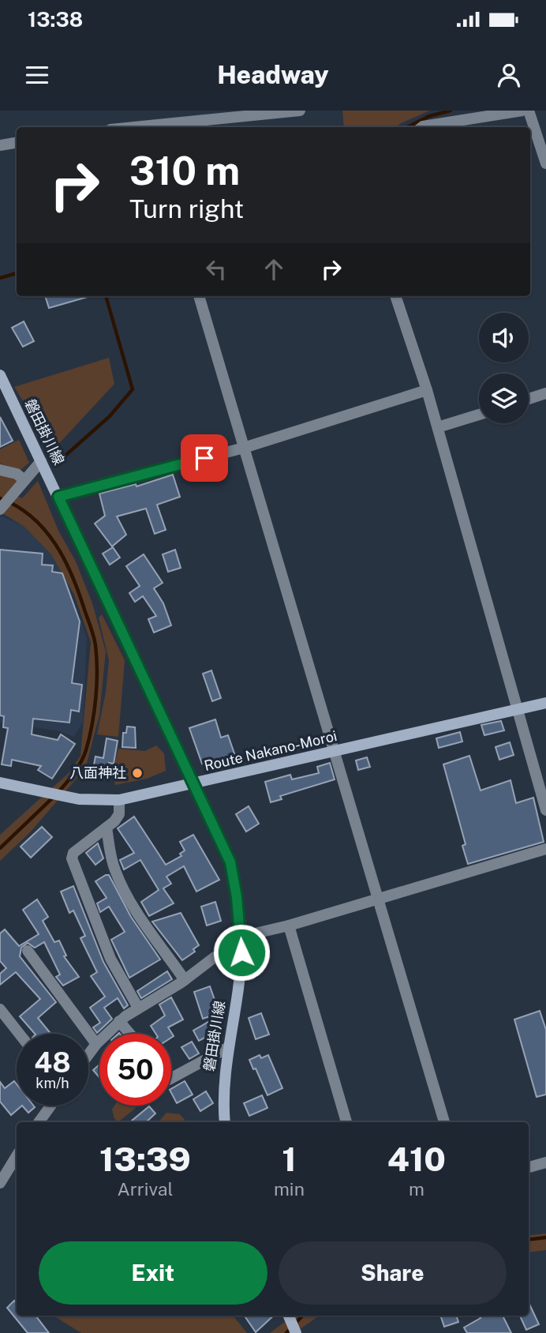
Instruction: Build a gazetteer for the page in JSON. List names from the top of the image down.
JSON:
{
  "streets": {
    "main road": ["磐田掛川線", "Route Nakano-Moroi"]
  },
  "crossings": [
    ["磐田掛川線", "Route Nakano-Moroi"]
  ],
  "places": ["八面神社"],
  "page": {
    "status": "13:38",
    "header": "Headway",
    "turn": ["310 m", "Turn right"],
    "speed": "48 km/h",
    "limit": "50",
    "eta": [
      "13:39",
      "Arrival",
      "1",
      "min",
      "410",
      "m"
    ],
    "buttons": ["Exit", "Share"]
  }
}
